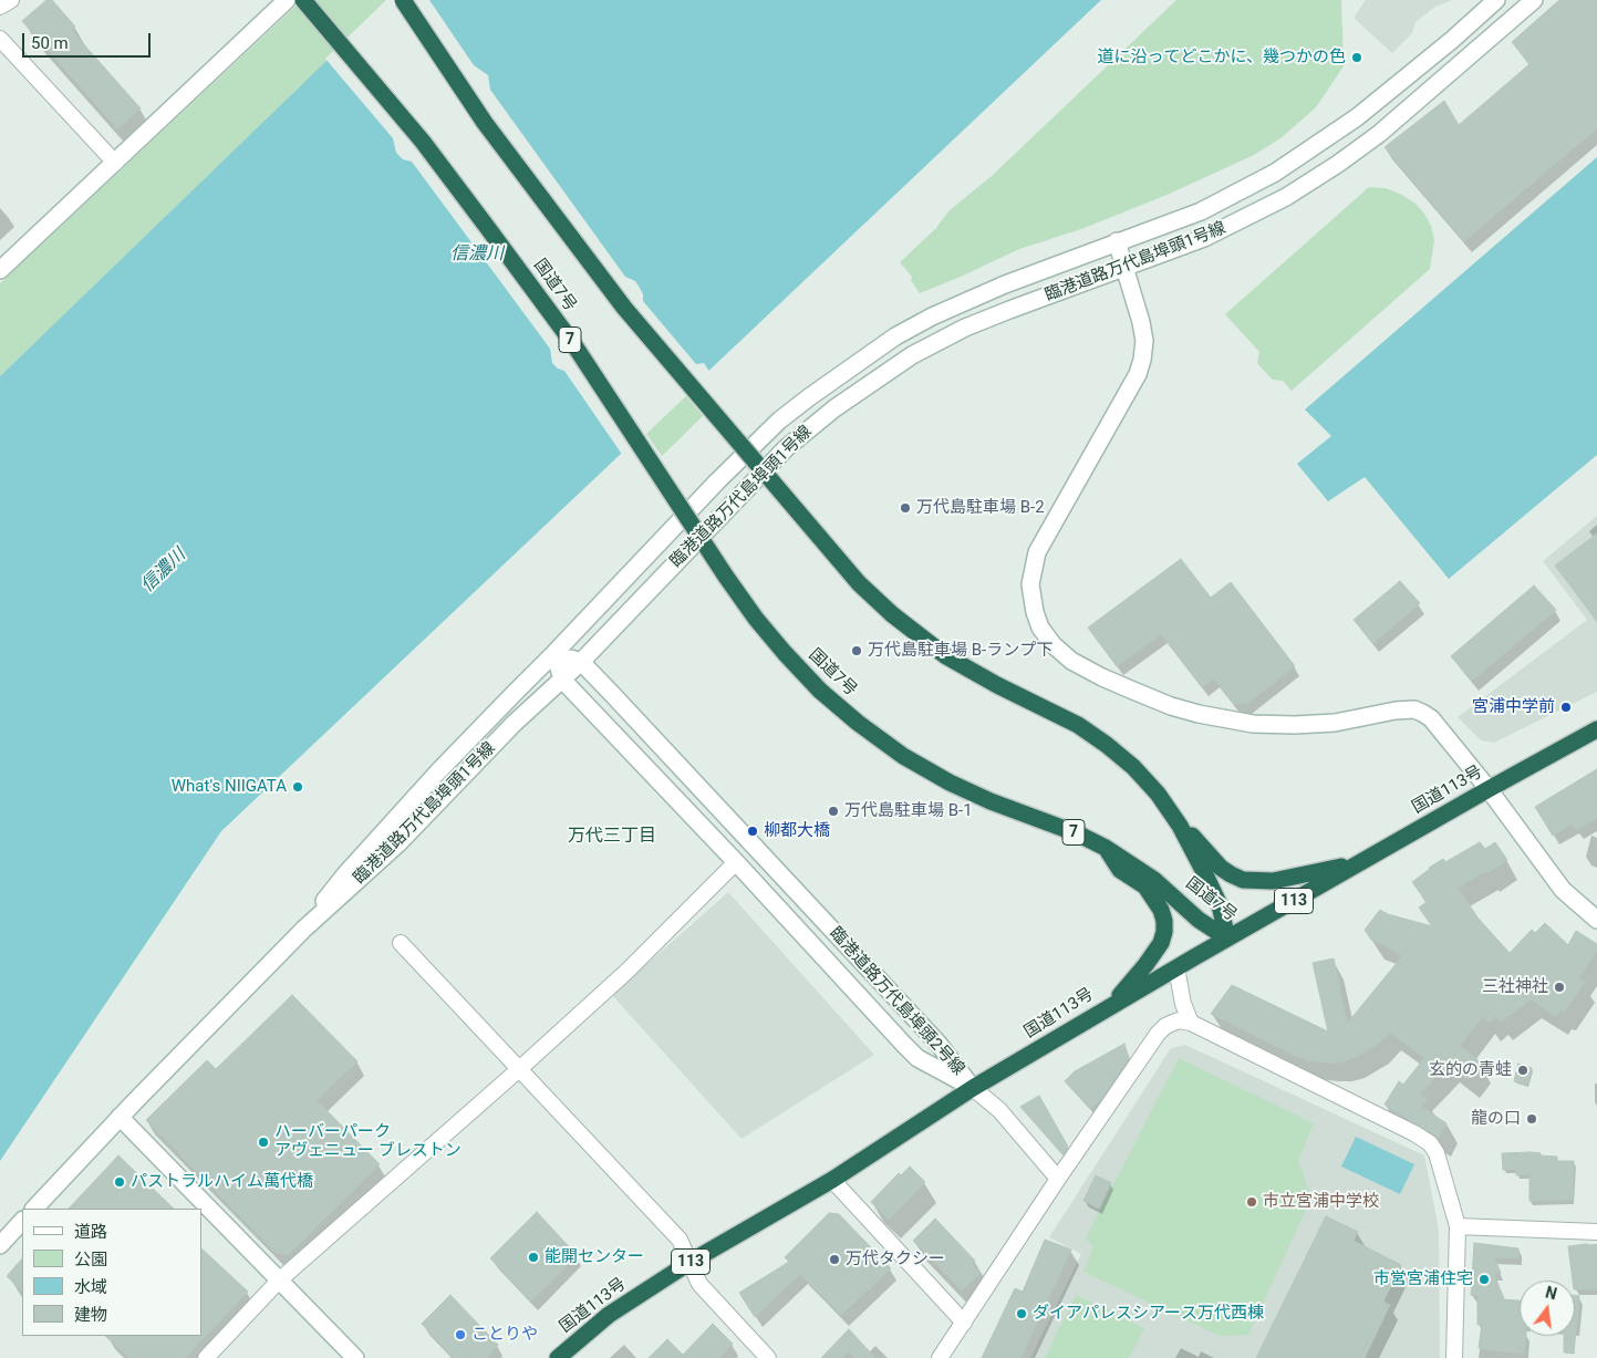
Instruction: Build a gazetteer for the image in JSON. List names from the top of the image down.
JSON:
{
  "streets": {
    "highway": [
      "国道7号",
      "7",
      "国道113号",
      "113"
    ],
    "street": ["臨港道路万代島埠頭1号線", "臨港道路万代島埠頭2号線"]
  },
  "crossings": [
    ["臨港道路万代島埠頭1号線", "臨港道路万代島埠頭2号線"],
    ["国道7号", "国道113号"],
    ["国道113号", "臨港道路万代島埠頭2号線"]
  ],
  "districts": ["万代三丁目"],
  "water": ["信濃川"],
  "places": [
    "道に沿ってどこかに、幾つかの色",
    "万代島駐車場 B-2",
    "万代島駐車場 B-ランプ下",
    "宮浦中学前",
    "What's NIIGATA",
    "万代島駐車場 B-1",
    "柳都大橋",
    "三社神社",
    "玄的の青蛙",
    "龍の口",
    "ハーバーパーク アヴェニュー ブレストン",
    "パストラルハイム萬代橋",
    "市立宮浦中学校",
    "能開センター",
    "万代タクシー",
    "市営宮浦住宅",
    "ダイアパレスシアース万代西棟",
    "ことりや"
  ],
  "legend": [
    "道路",
    "公園",
    "水域",
    "建物"
  ],
  "scale_bar": "50 m",
  "north": "top"
}
